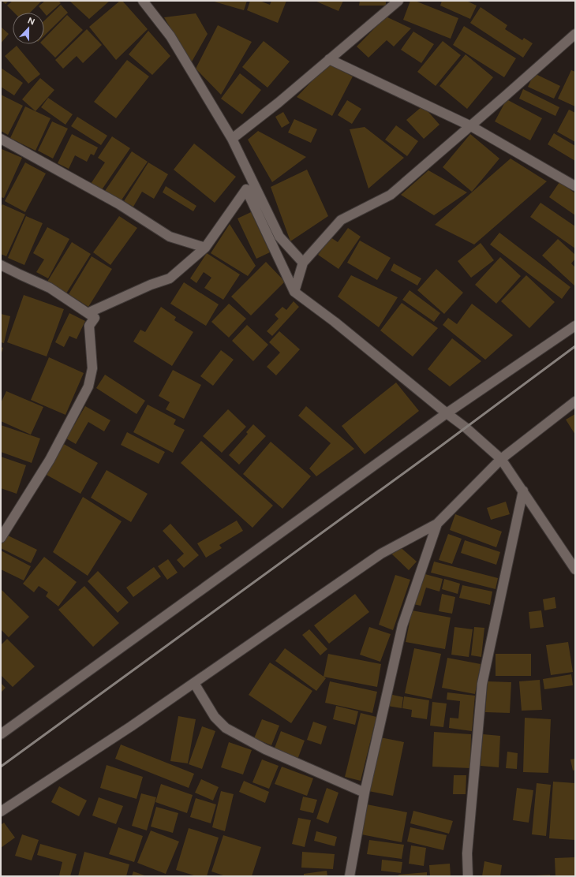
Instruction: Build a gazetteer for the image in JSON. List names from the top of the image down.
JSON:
{
  "north": "top"
}
